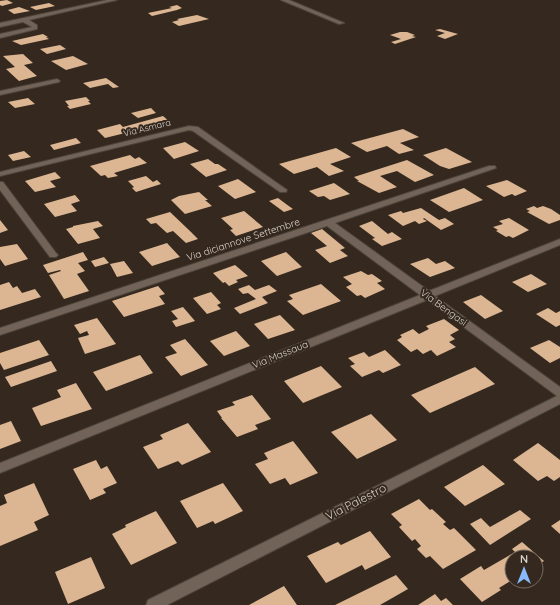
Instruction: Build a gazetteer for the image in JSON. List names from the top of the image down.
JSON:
{
  "streets": {
    "street": [
      "Via Asmara",
      "Via diciannove Settembre",
      "Via Bengasi",
      "Via Massaua",
      "Via Palestro"
    ]
  },
  "crossings": [
    ["Via diciannove Settembre", "Via Bengasi"],
    ["Via Bengasi", "Via Massaua"]
  ],
  "north": "top"
}
